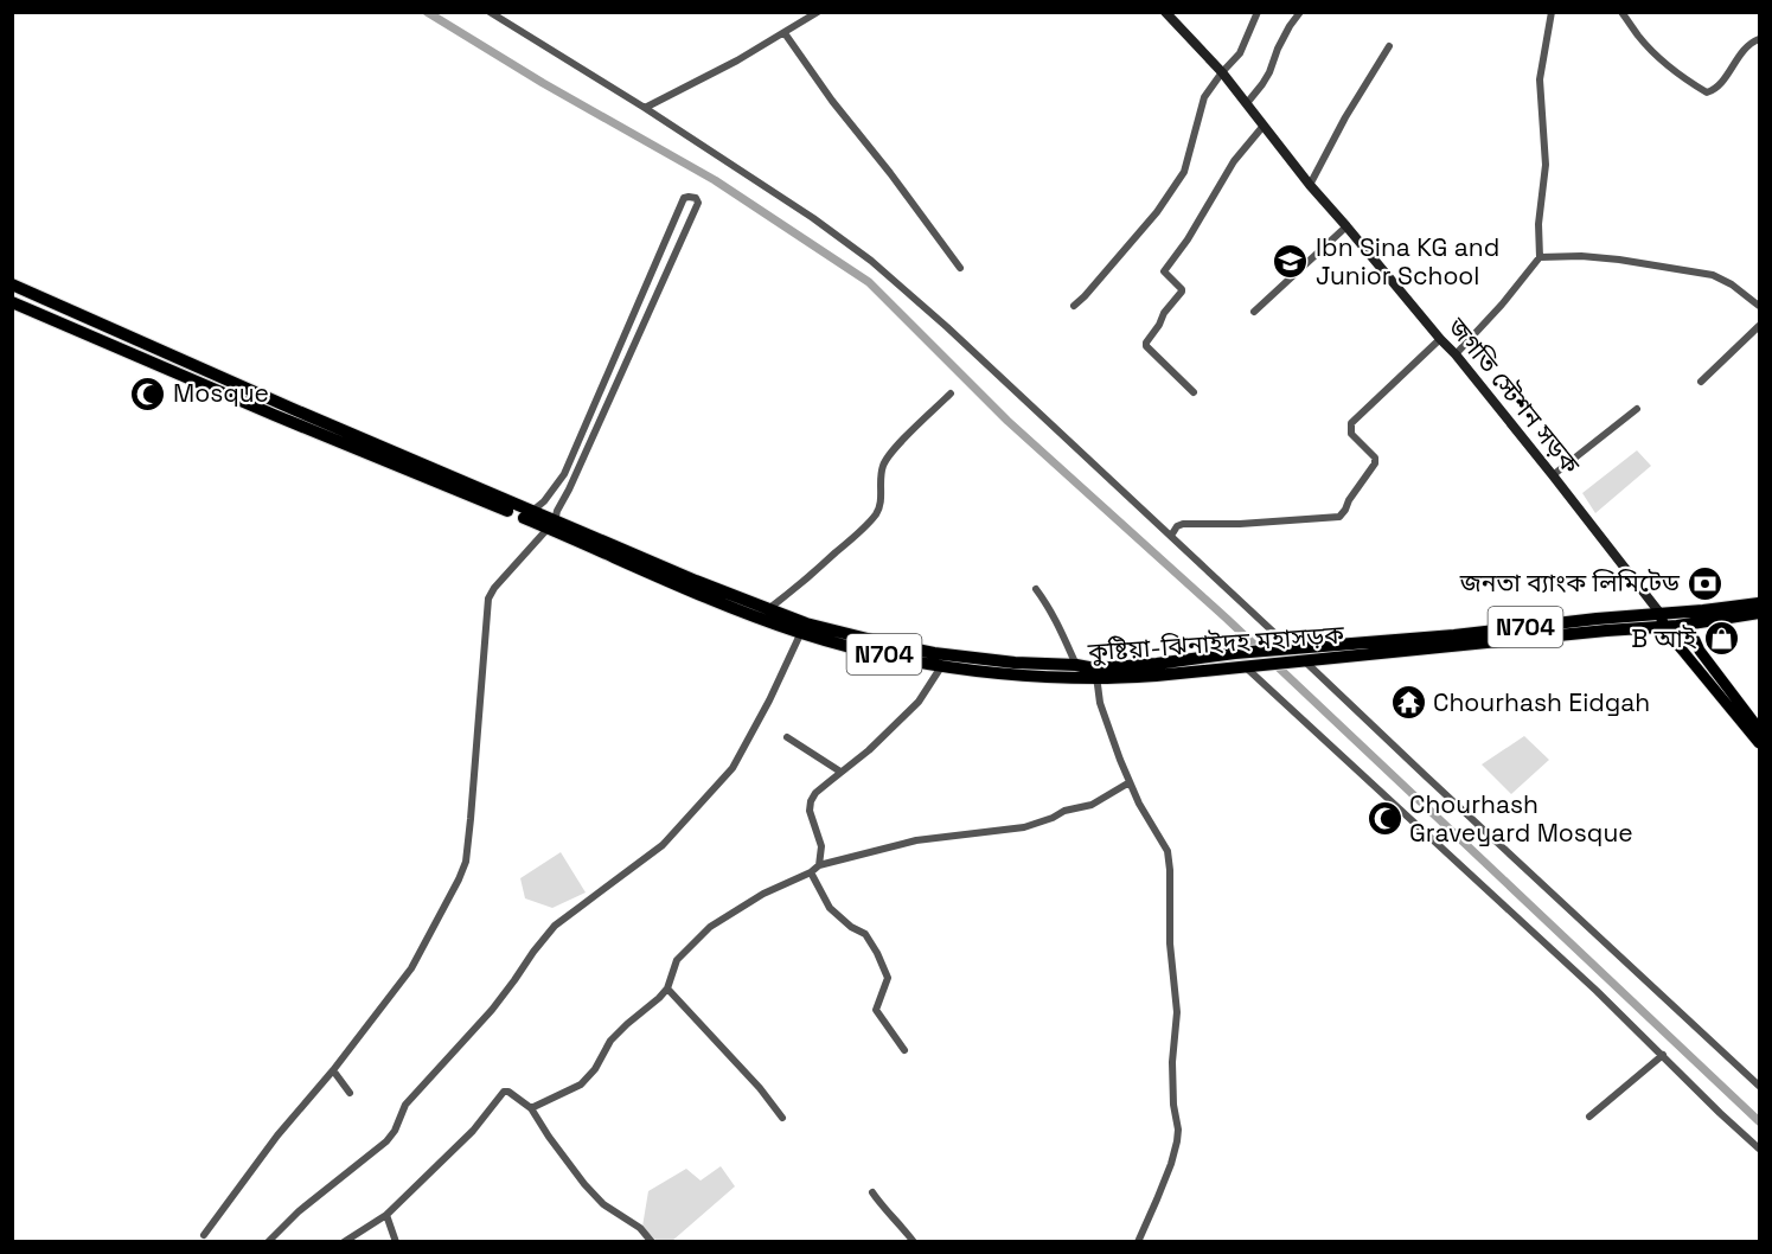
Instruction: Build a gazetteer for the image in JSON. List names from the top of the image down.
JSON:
{
  "streets": {
    "highway": ["N704", "কুষ্টিয়া-ঝিনাইদহ মহাসড়ক"],
    "street": ["জগতি স্টেশন সড়ক"]
  },
  "crossings": [
    ["জগতি স্টেশন সড়ক", "কুষ্টিয়া-ঝিনাইদহ মহাসড়ক"],
    ["N704", "কুষ্টিয়া-ঝিনাইদহ মহাসড়ক"]
  ],
  "places": {
    "school or university": ["Ibn Sina KG and Junior School"],
    "mosque": ["Mosque", "Chourhash Graveyard Mosque"],
    "bank": ["জনতা ব্যাংক লিমিটেড"],
    "shop": ["B আই"],
    "temple": ["Chourhash Eidgah"]
  }
}
